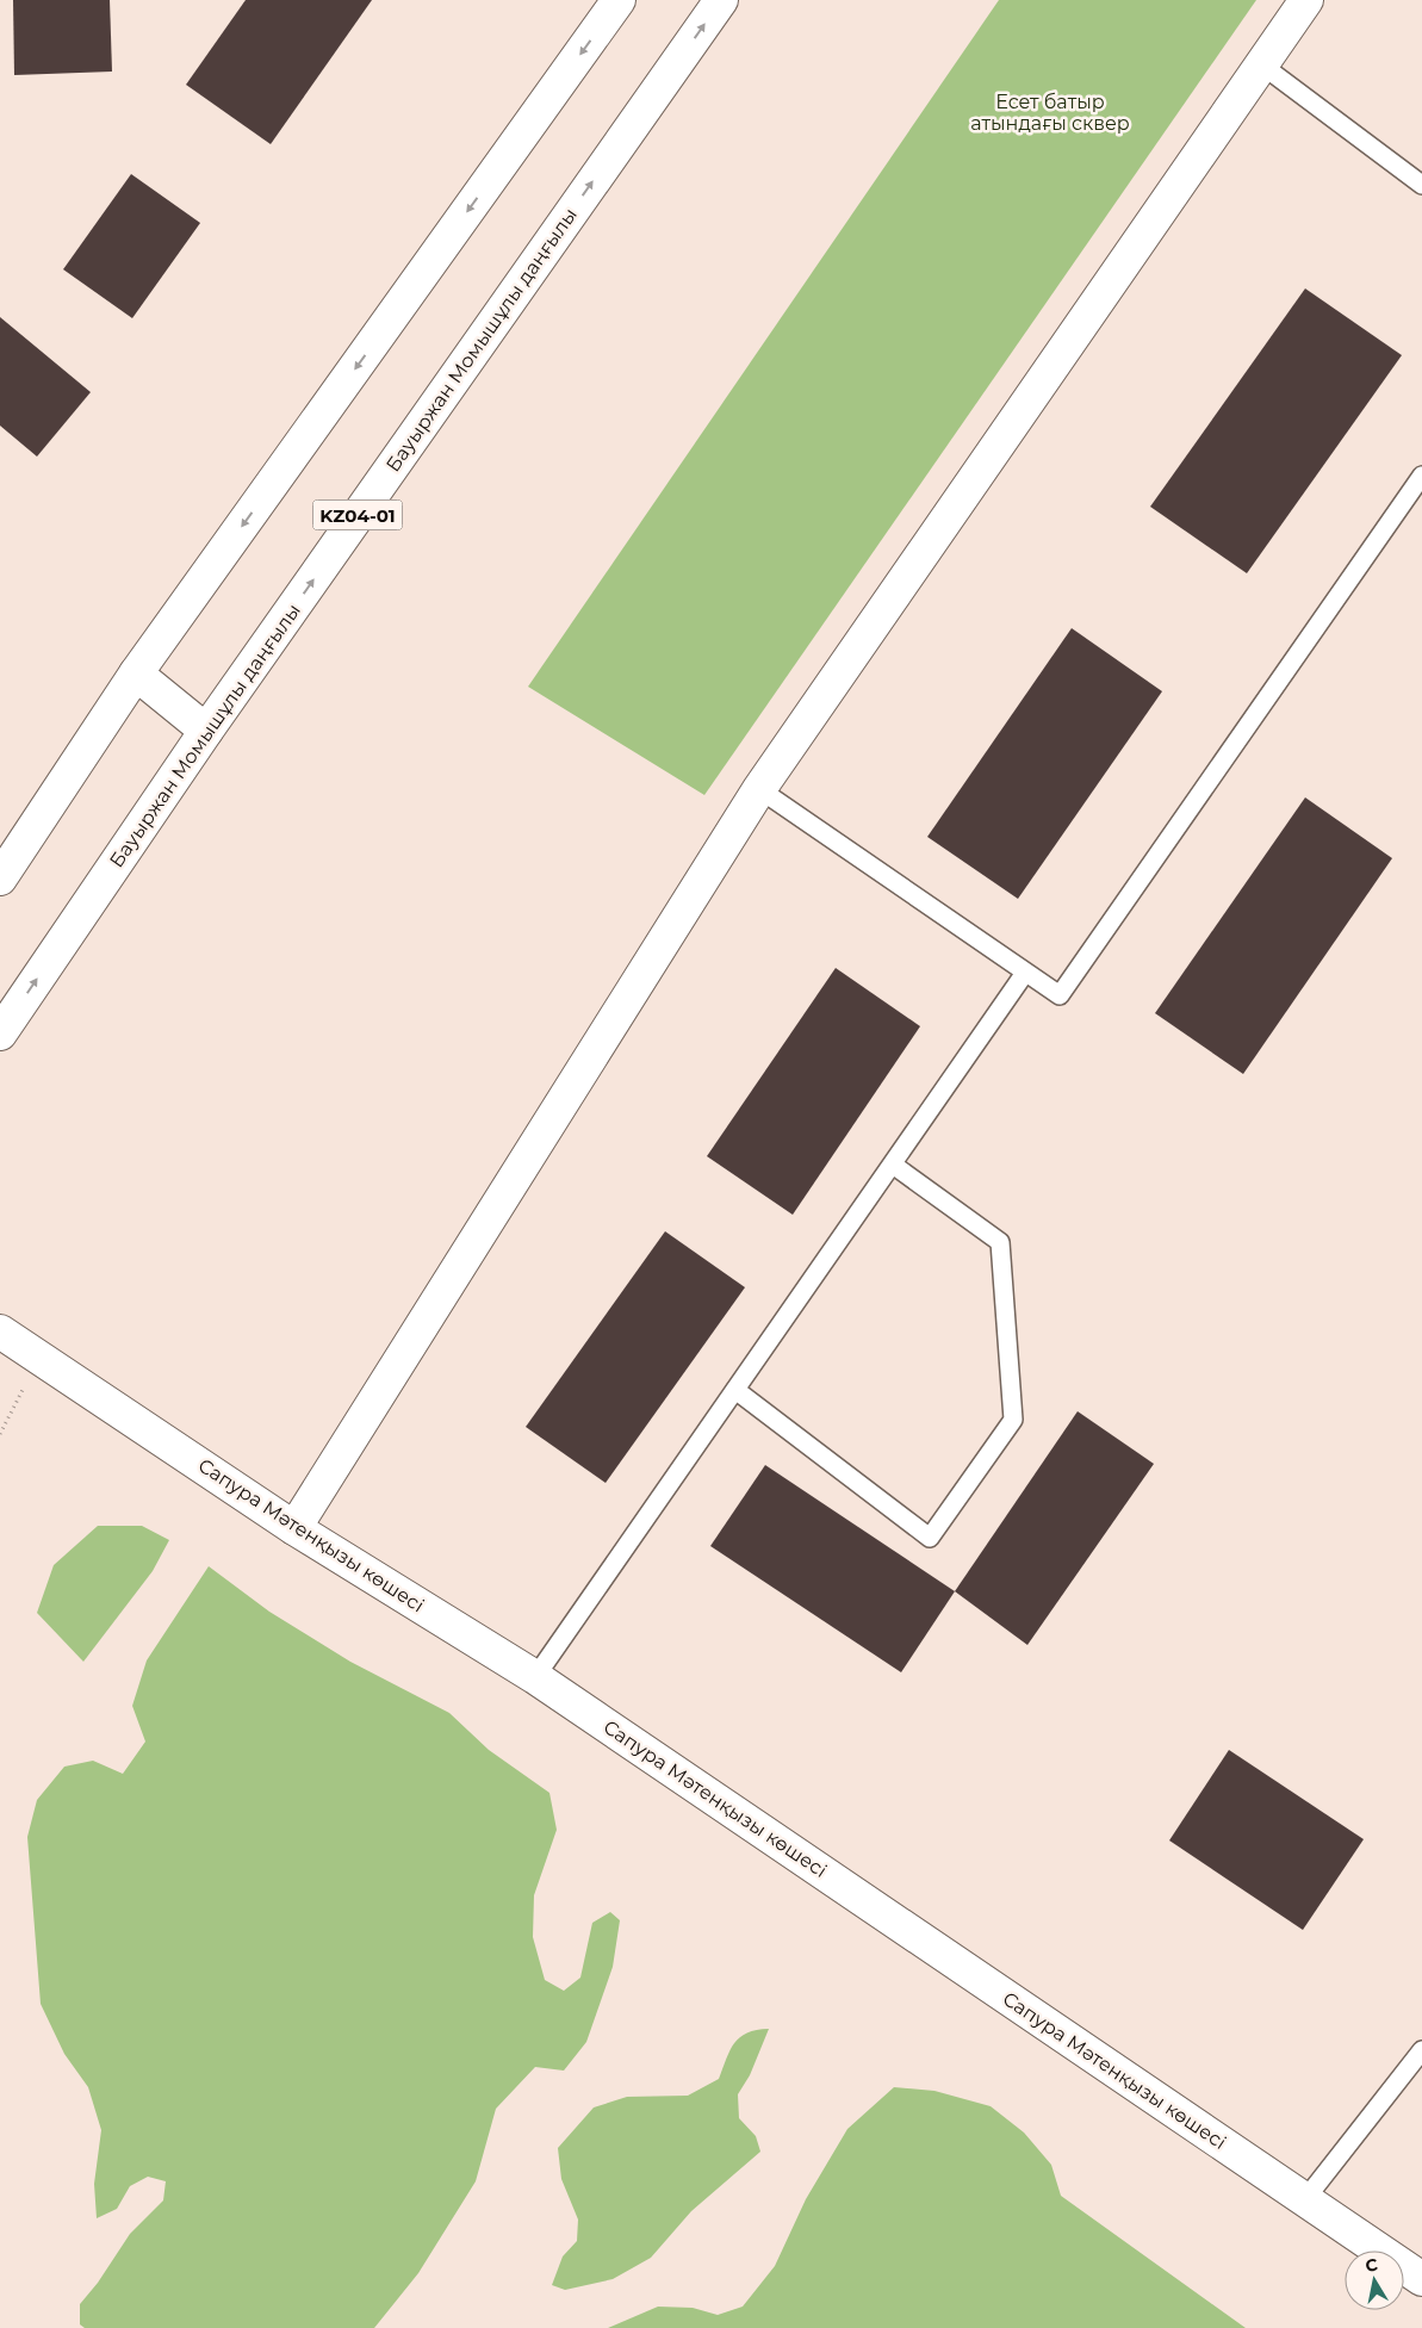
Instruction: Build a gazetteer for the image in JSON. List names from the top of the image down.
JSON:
{
  "streets": {
    "street": ["Бауыржан Момышұлы даңғылы", "KZ04-01", "Сапура Мәтенқызы көшесі"]
  },
  "parks": ["Есет батыр атындағы сквер"],
  "north": "top"
}
